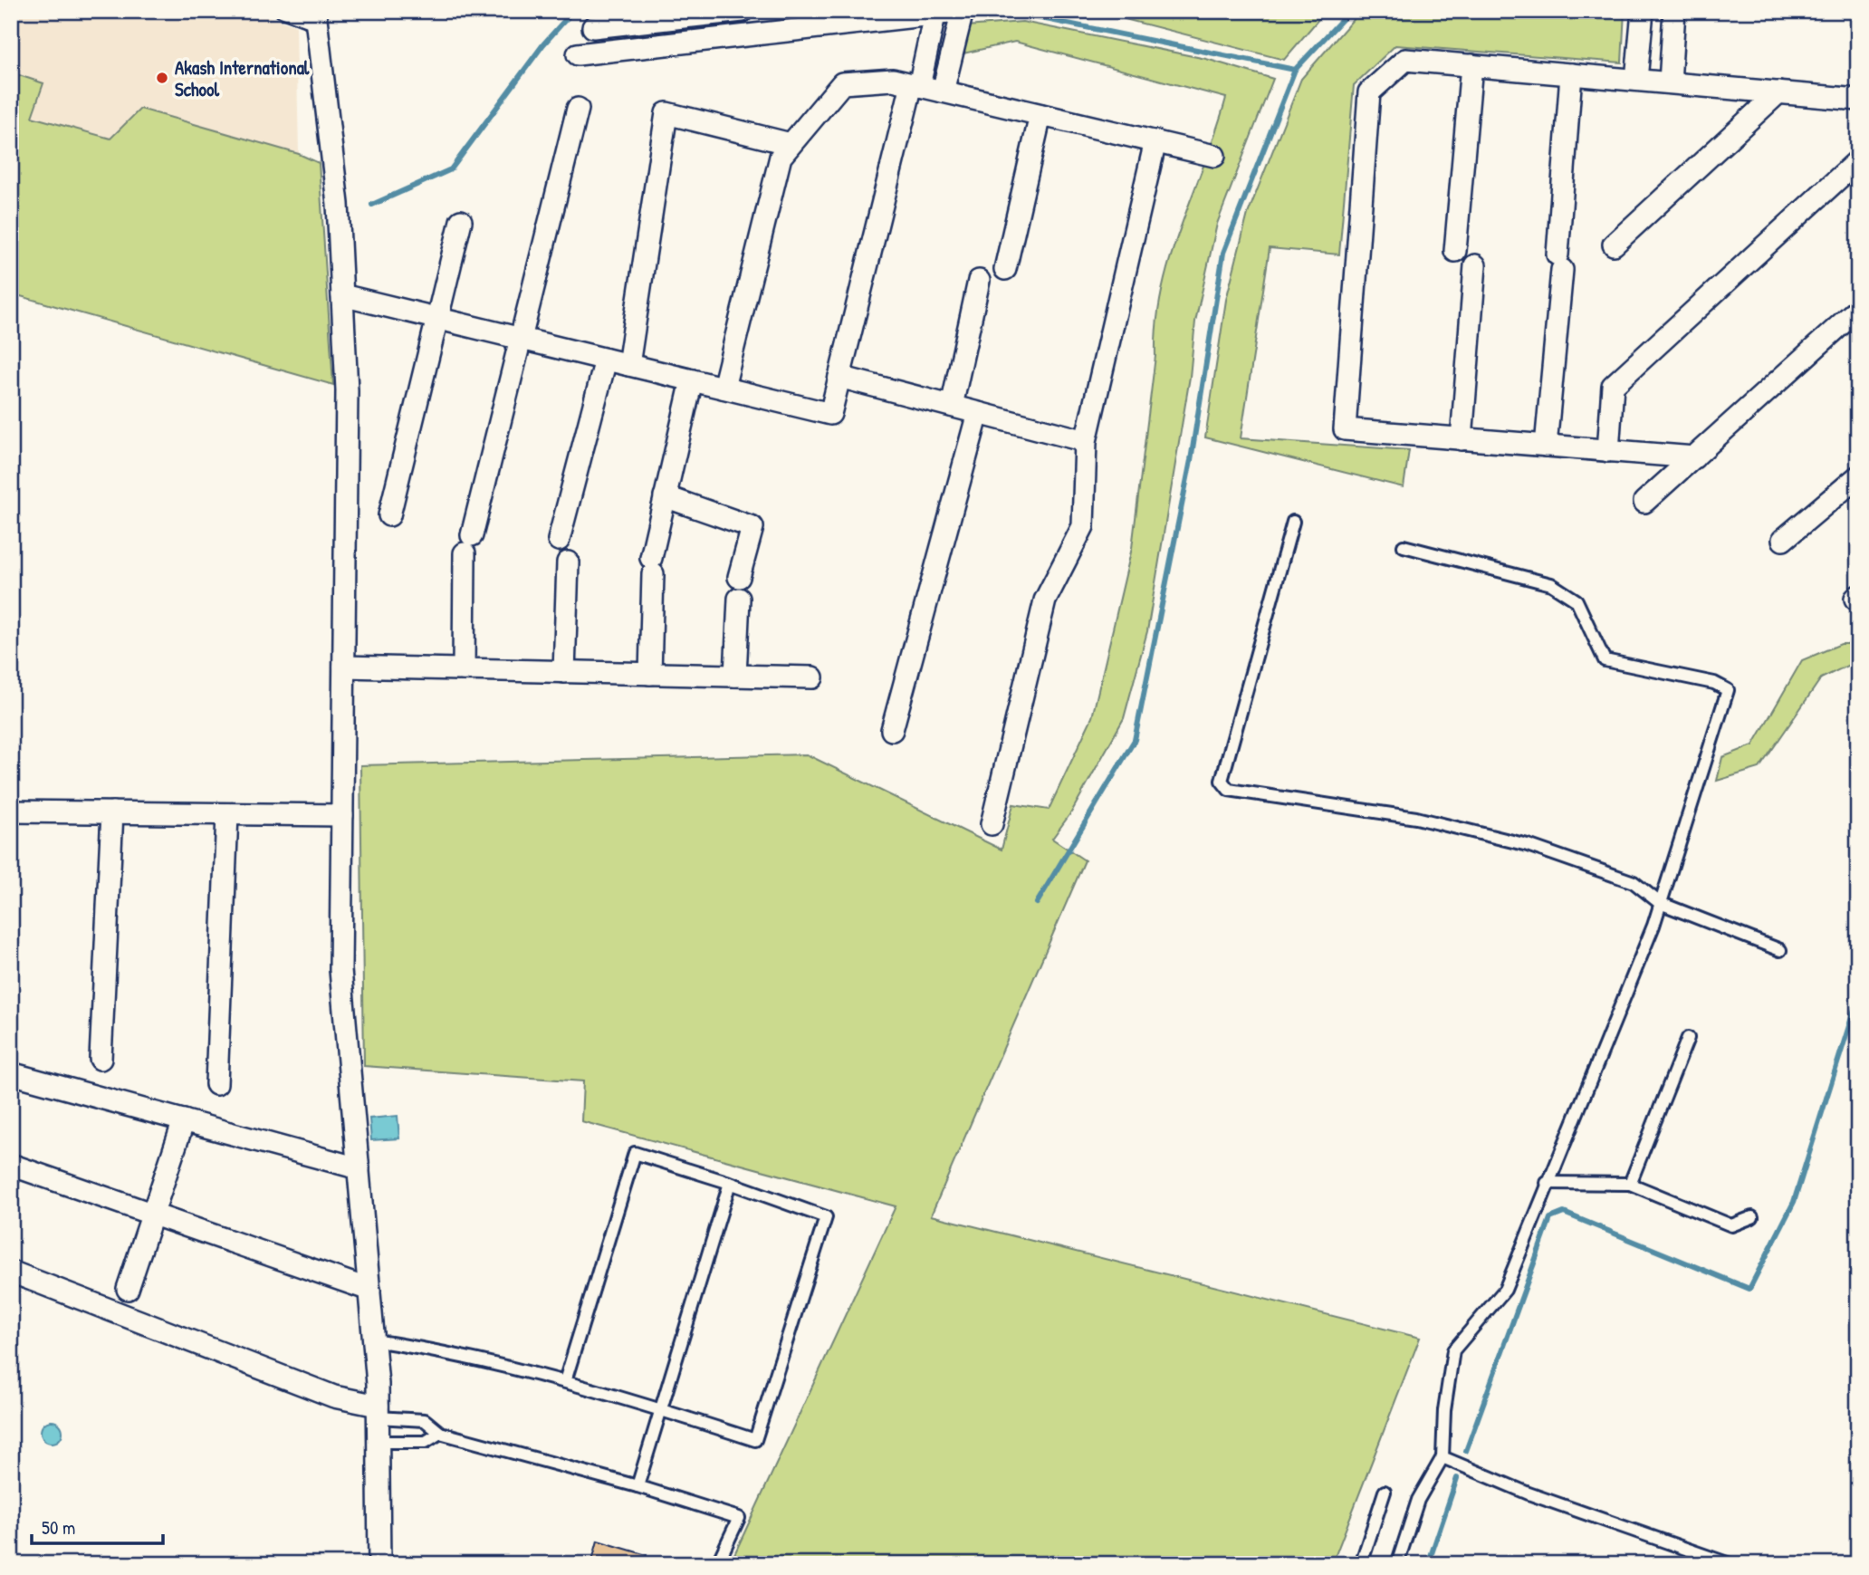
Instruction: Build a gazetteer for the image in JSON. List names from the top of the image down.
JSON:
{
  "places": ["Akash International School"],
  "scale_bar": "50 m"
}
